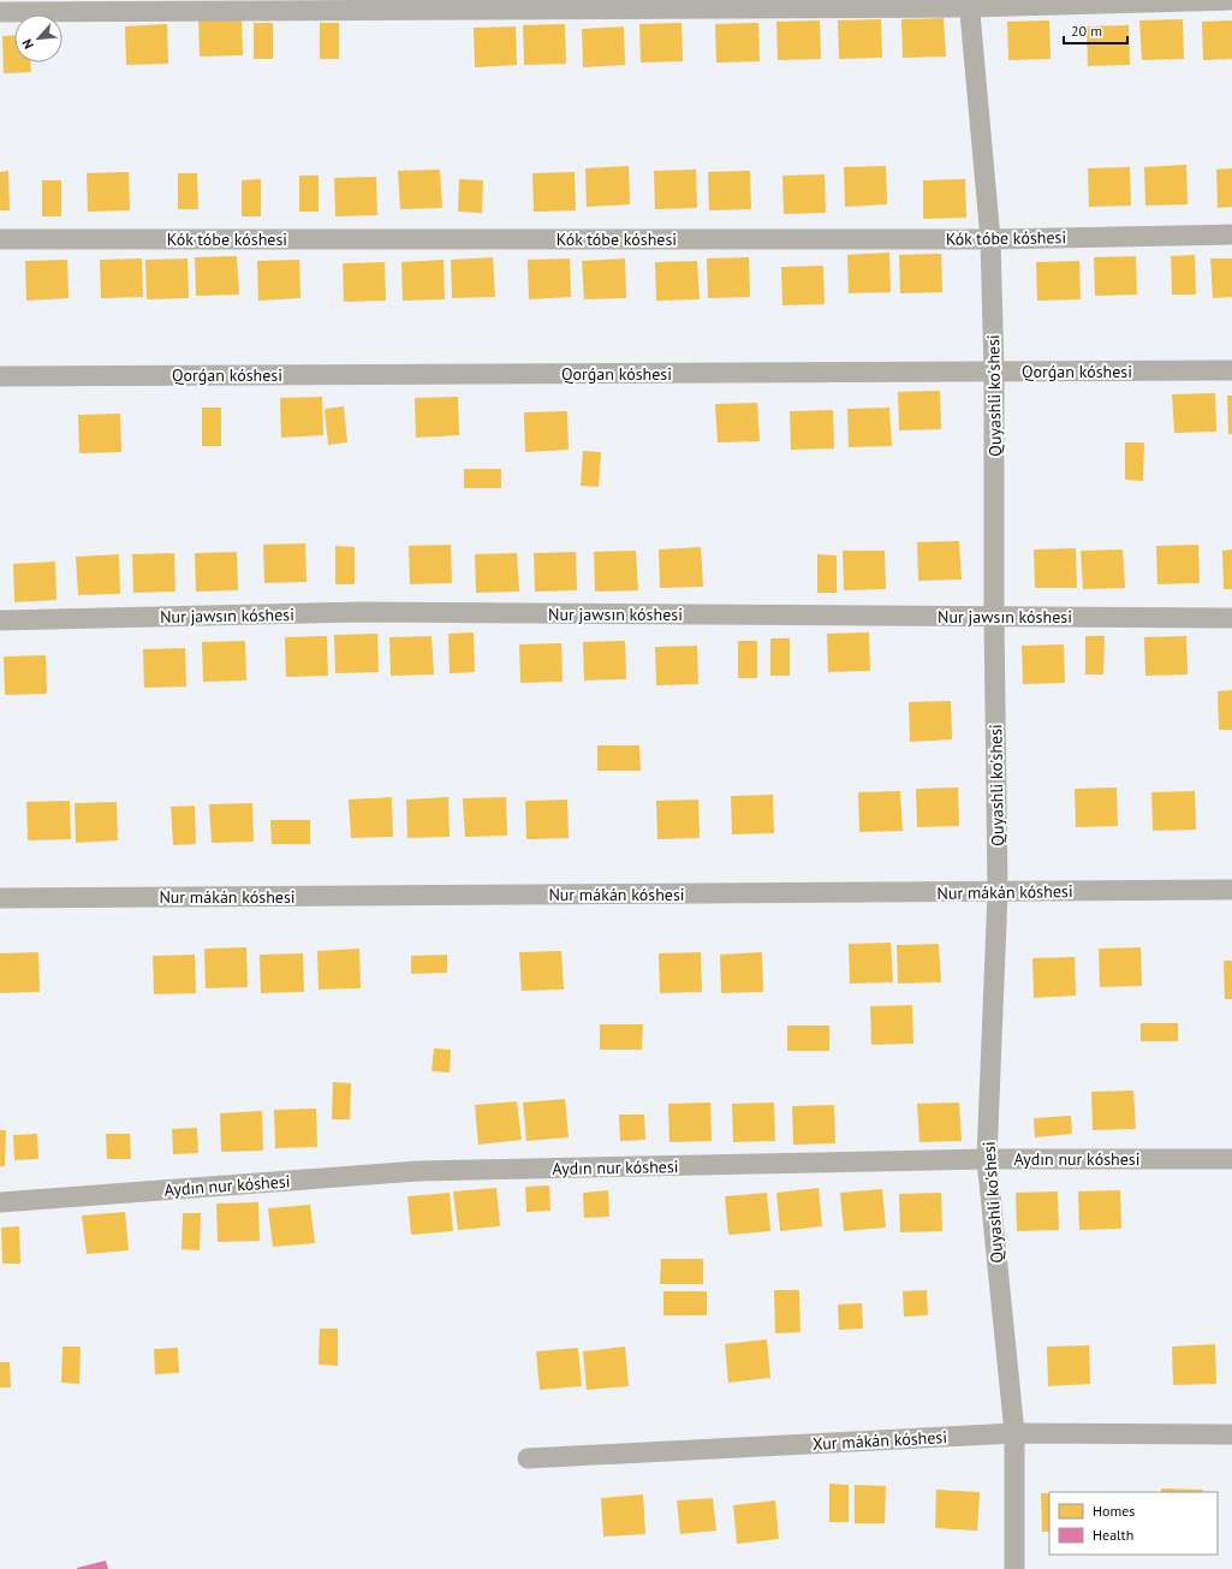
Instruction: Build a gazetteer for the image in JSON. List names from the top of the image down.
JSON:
{
  "streets": {
    "street": [
      "Kók tóbe kóshesi",
      "Qorǵan kóshesi",
      "Quyashli ko'shesi",
      "Nur jawsın kóshesi",
      "Nur mákán kóshesi",
      "Aydın nur kóshesi",
      "Xur mákán kóshesi"
    ]
  },
  "crossings": [
    ["Kók tóbe kóshesi", "Quyashli ko'shesi"],
    ["Qorǵan kóshesi", "Quyashli ko'shesi"],
    ["Quyashli ko'shesi", "Nur jawsın kóshesi"],
    ["Quyashli ko'shesi", "Nur mákán kóshesi"],
    ["Quyashli ko'shesi", "Aydın nur kóshesi"],
    ["Quyashli ko'shesi", "Xur mákán kóshesi"]
  ],
  "legend": ["Homes", "Health"],
  "scale_bar": "20 m",
  "north": "bottom left"
}
